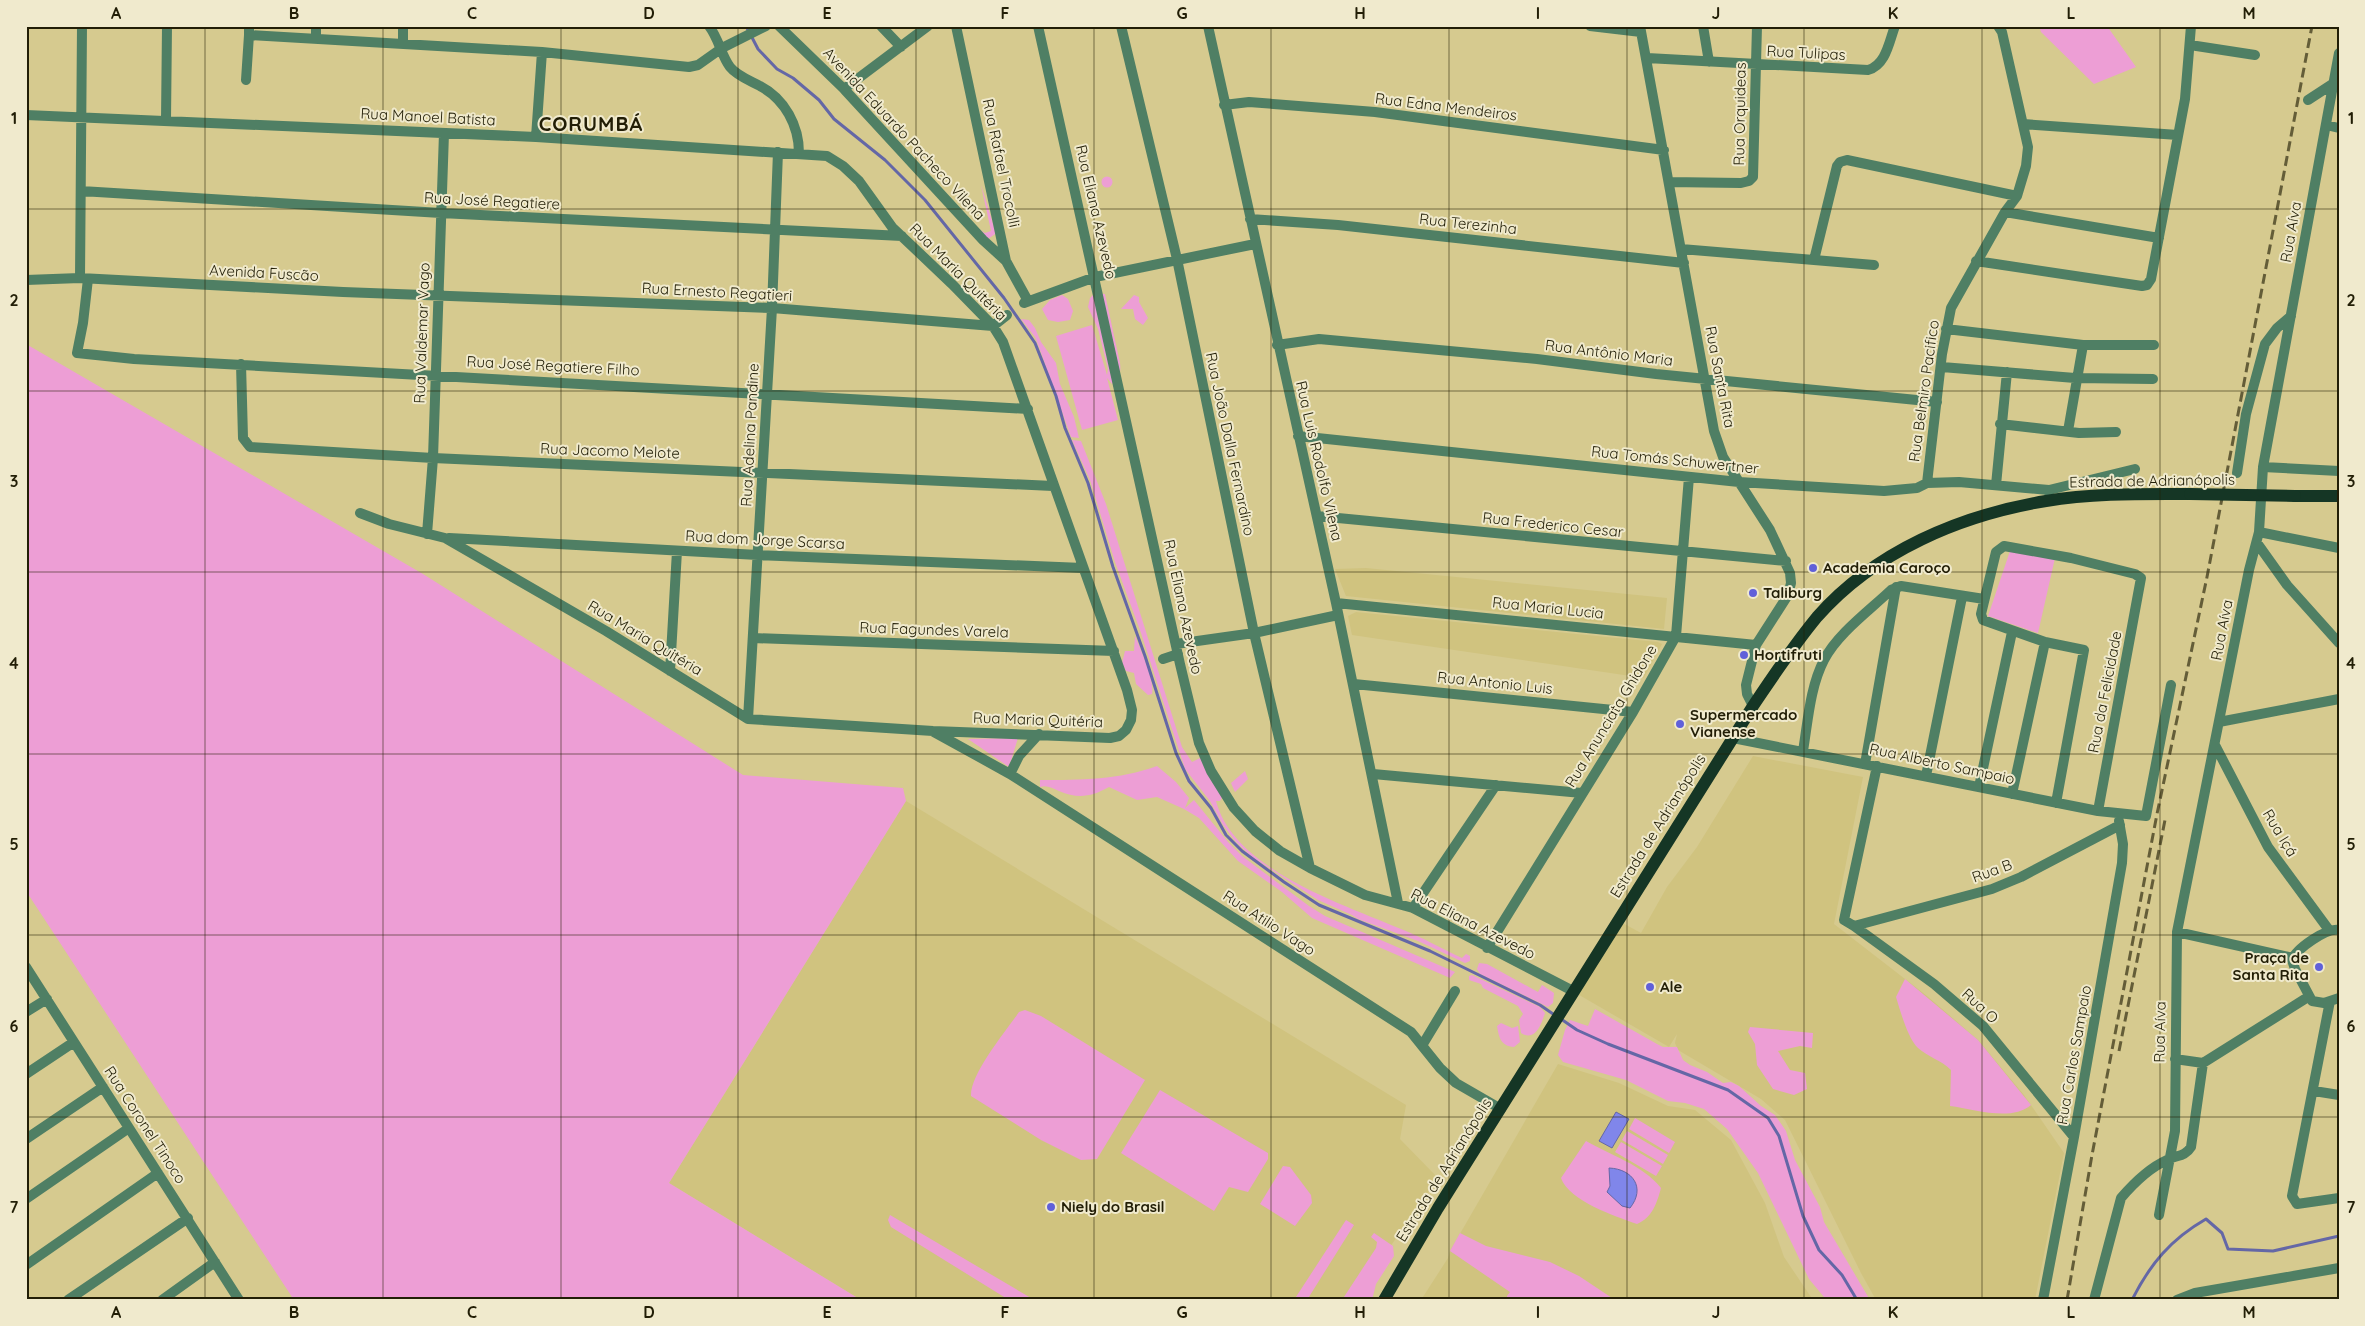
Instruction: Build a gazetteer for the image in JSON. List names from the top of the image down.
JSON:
{
  "streets": {
    "main road": ["Estrada de Adrianópolis"],
    "street": [
      "Rua Tulipas",
      "Rua Edna Mendeiros",
      "Rua Orquideas",
      "Rua Manoel Batista",
      "Avenida Eduardo Pacheco Vilena",
      "Rua Rafael Trocolli",
      "Rua José Regatiere",
      "Rua Eliana Azevedo",
      "Rua Terezinha",
      "Rua Aíva",
      "Rua Maria Quitéria",
      "Avenida Fuscão",
      "Rua Ernesto Regatieri",
      "Rua Valdemar Vago",
      "Rua Antônio Maria",
      "Rua José Regatiere Filho",
      "Rua Santa Rita",
      "Rua Belmiro Pacifico",
      "Rua Adelina Pandine",
      "Rua João Dalla Fernardino",
      "Rua Jacomo Melote",
      "Rua Tomás Schuwertner",
      "Rua Luis Rodolfo Vilena",
      "Rua Frederico Cesar",
      "Rua dom Jorge Scarsa",
      "Rua Maria Lucia",
      "Rua Fagundes Varela",
      "Rua Antonio Luis",
      "Rua da Felicidade",
      "Rua Anunciata Ghidone",
      "Rua Alberto Sampaio",
      "Rua Içá",
      "Rua B",
      "Rua Atilio Vago",
      "Rua O",
      "Rua Carlos Sampaio",
      "Rua Coronel Tinoco"
    ]
  },
  "crossings": [
    ["Rua Tulipas", "Rua Orquideas"],
    ["Rua Tulipas", "Rua Santa Rita"],
    ["Rua Edna Mendeiros", "Rua Santa Rita"],
    ["Rua Edna Mendeiros", "Rua Luis Rodolfo Vilena"],
    ["Rua Orquideas", "Rua Santa Rita"],
    ["Rua Manoel Batista", "Rua Maria Quitéria"],
    ["Rua Manoel Batista", "Rua Valdemar Vago"],
    ["Rua Manoel Batista", "Rua Adelina Pandine"],
    ["Avenida Eduardo Pacheco Vilena", "Rua Rafael Trocolli"],
    ["Rua Rafael Trocolli", "Rua Eliana Azevedo"],
    ["Rua José Regatiere", "Rua Maria Quitéria"],
    ["Rua José Regatiere", "Rua Valdemar Vago"],
    ["Rua José Regatiere", "Rua Adelina Pandine"],
    ["Rua Eliana Azevedo", "Rua João Dalla Fernardino"],
    ["Rua Eliana Azevedo", "Rua Luis Rodolfo Vilena"],
    ["Rua Eliana Azevedo", "Estrada de Adrianópolis"],
    ["Rua Eliana Azevedo", "Rua Anunciata Ghidone"],
    ["Rua Terezinha", "Rua Santa Rita"],
    ["Rua Terezinha", "Rua Luis Rodolfo Vilena"],
    ["Rua Aíva", "Rua Içá"],
    ["Rua Maria Quitéria", "Rua Ernesto Regatieri"],
    ["Rua Maria Quitéria", "Rua Valdemar Vago"],
    ["Rua Maria Quitéria", "Rua José Regatiere Filho"],
    ["Rua Maria Quitéria", "Rua Adelina Pandine"],
    ["Rua Maria Quitéria", "Rua Jacomo Melote"],
    ["Rua Maria Quitéria", "Rua dom Jorge Scarsa"],
    ["Rua Maria Quitéria", "Rua Fagundes Varela"],
    ["Rua Maria Quitéria", "Rua Atilio Vago"],
    ["Avenida Fuscão", "Rua Ernesto Regatieri"],
    ["Avenida Fuscão", "Rua Valdemar Vago"],
    ["Avenida Fuscão", "Rua José Regatiere Filho"],
    ["Rua Ernesto Regatieri", "Rua Valdemar Vago"],
    ["Rua Ernesto Regatieri", "Rua Adelina Pandine"],
    ["Rua Valdemar Vago", "Rua José Regatiere Filho"],
    ["Rua Valdemar Vago", "Rua Jacomo Melote"],
    ["Rua Antônio Maria", "Rua Santa Rita"],
    ["Rua Antônio Maria", "Rua Belmiro Pacifico"],
    ["Rua Antônio Maria", "Rua Luis Rodolfo Vilena"],
    ["Rua José Regatiere Filho", "Rua Adelina Pandine"],
    ["Rua José Regatiere Filho", "Rua Jacomo Melote"],
    ["Rua Santa Rita", "Rua Tomás Schuwertner"],
    ["Rua Santa Rita", "Estrada de Adrianópolis"],
    ["Rua Santa Rita", "Rua Frederico Cesar"],
    ["Rua Santa Rita", "Rua Maria Lucia"],
    ["Rua Belmiro Pacifico", "Rua Tomás Schuwertner"],
    ["Rua Adelina Pandine", "Rua Jacomo Melote"],
    ["Rua Adelina Pandine", "Rua dom Jorge Scarsa"],
    ["Rua Adelina Pandine", "Rua Fagundes Varela"],
    ["Rua Tomás Schuwertner", "Rua Luis Rodolfo Vilena"],
    ["Rua Tomás Schuwertner", "Estrada de Adrianópolis"],
    ["Rua Tomás Schuwertner", "Rua Anunciata Ghidone"],
    ["Rua Luis Rodolfo Vilena", "Rua Frederico Cesar"],
    ["Rua Luis Rodolfo Vilena", "Rua Maria Lucia"],
    ["Rua Luis Rodolfo Vilena", "Rua Antonio Luis"],
    ["Estrada de Adrianópolis", "Rua Alberto Sampaio"],
    ["Estrada de Adrianópolis", "Rua Atilio Vago"],
    ["Rua Frederico Cesar", "Rua Anunciata Ghidone"],
    ["Rua Maria Lucia", "Rua Anunciata Ghidone"],
    ["Rua Antonio Luis", "Rua Anunciata Ghidone"],
    ["Rua da Felicidade", "Rua Alberto Sampaio"],
    ["Rua Alberto Sampaio", "Rua B"],
    ["Rua Alberto Sampaio", "Rua Carlos Sampaio"],
    ["Rua B", "Rua O"],
    ["Rua B", "Rua Carlos Sampaio"],
    ["Rua O", "Rua Carlos Sampaio"]
  ],
  "districts": ["CORUMBÁ"],
  "places": [
    "Academia Caroço",
    "Taliburg",
    "Hortifruti",
    "Supermercado Vianense",
    "Praça de Santa Rita",
    "Ale",
    "Niely do Brasil"
  ],
  "grid": {
    "columns": [
      "A",
      "B",
      "C",
      "D",
      "E",
      "F",
      "G",
      "H",
      "I",
      "J",
      "K",
      "L",
      "M"
    ],
    "rows": [
      "1",
      "2",
      "3",
      "4",
      "5",
      "6",
      "7"
    ]
  }
}
